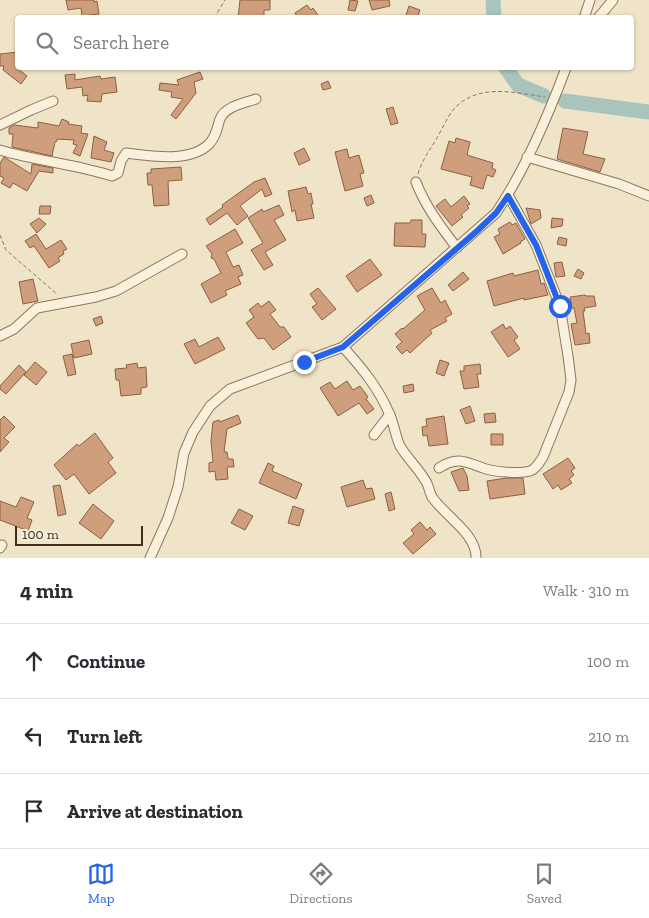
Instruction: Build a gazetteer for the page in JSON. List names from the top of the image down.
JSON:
{
  "scale_bar": "100 m",
  "page": {
    "search": "Search here",
    "scale": "100 m",
    "heading": ["4 min", "Walk · 310 m"],
    "list": [
      ["Continue", "100 m"],
      ["Turn left", "210 m"],
      "Arrive at destination"
    ],
    "nav": ["Map", "Directions", "Saved"]
  }
}
